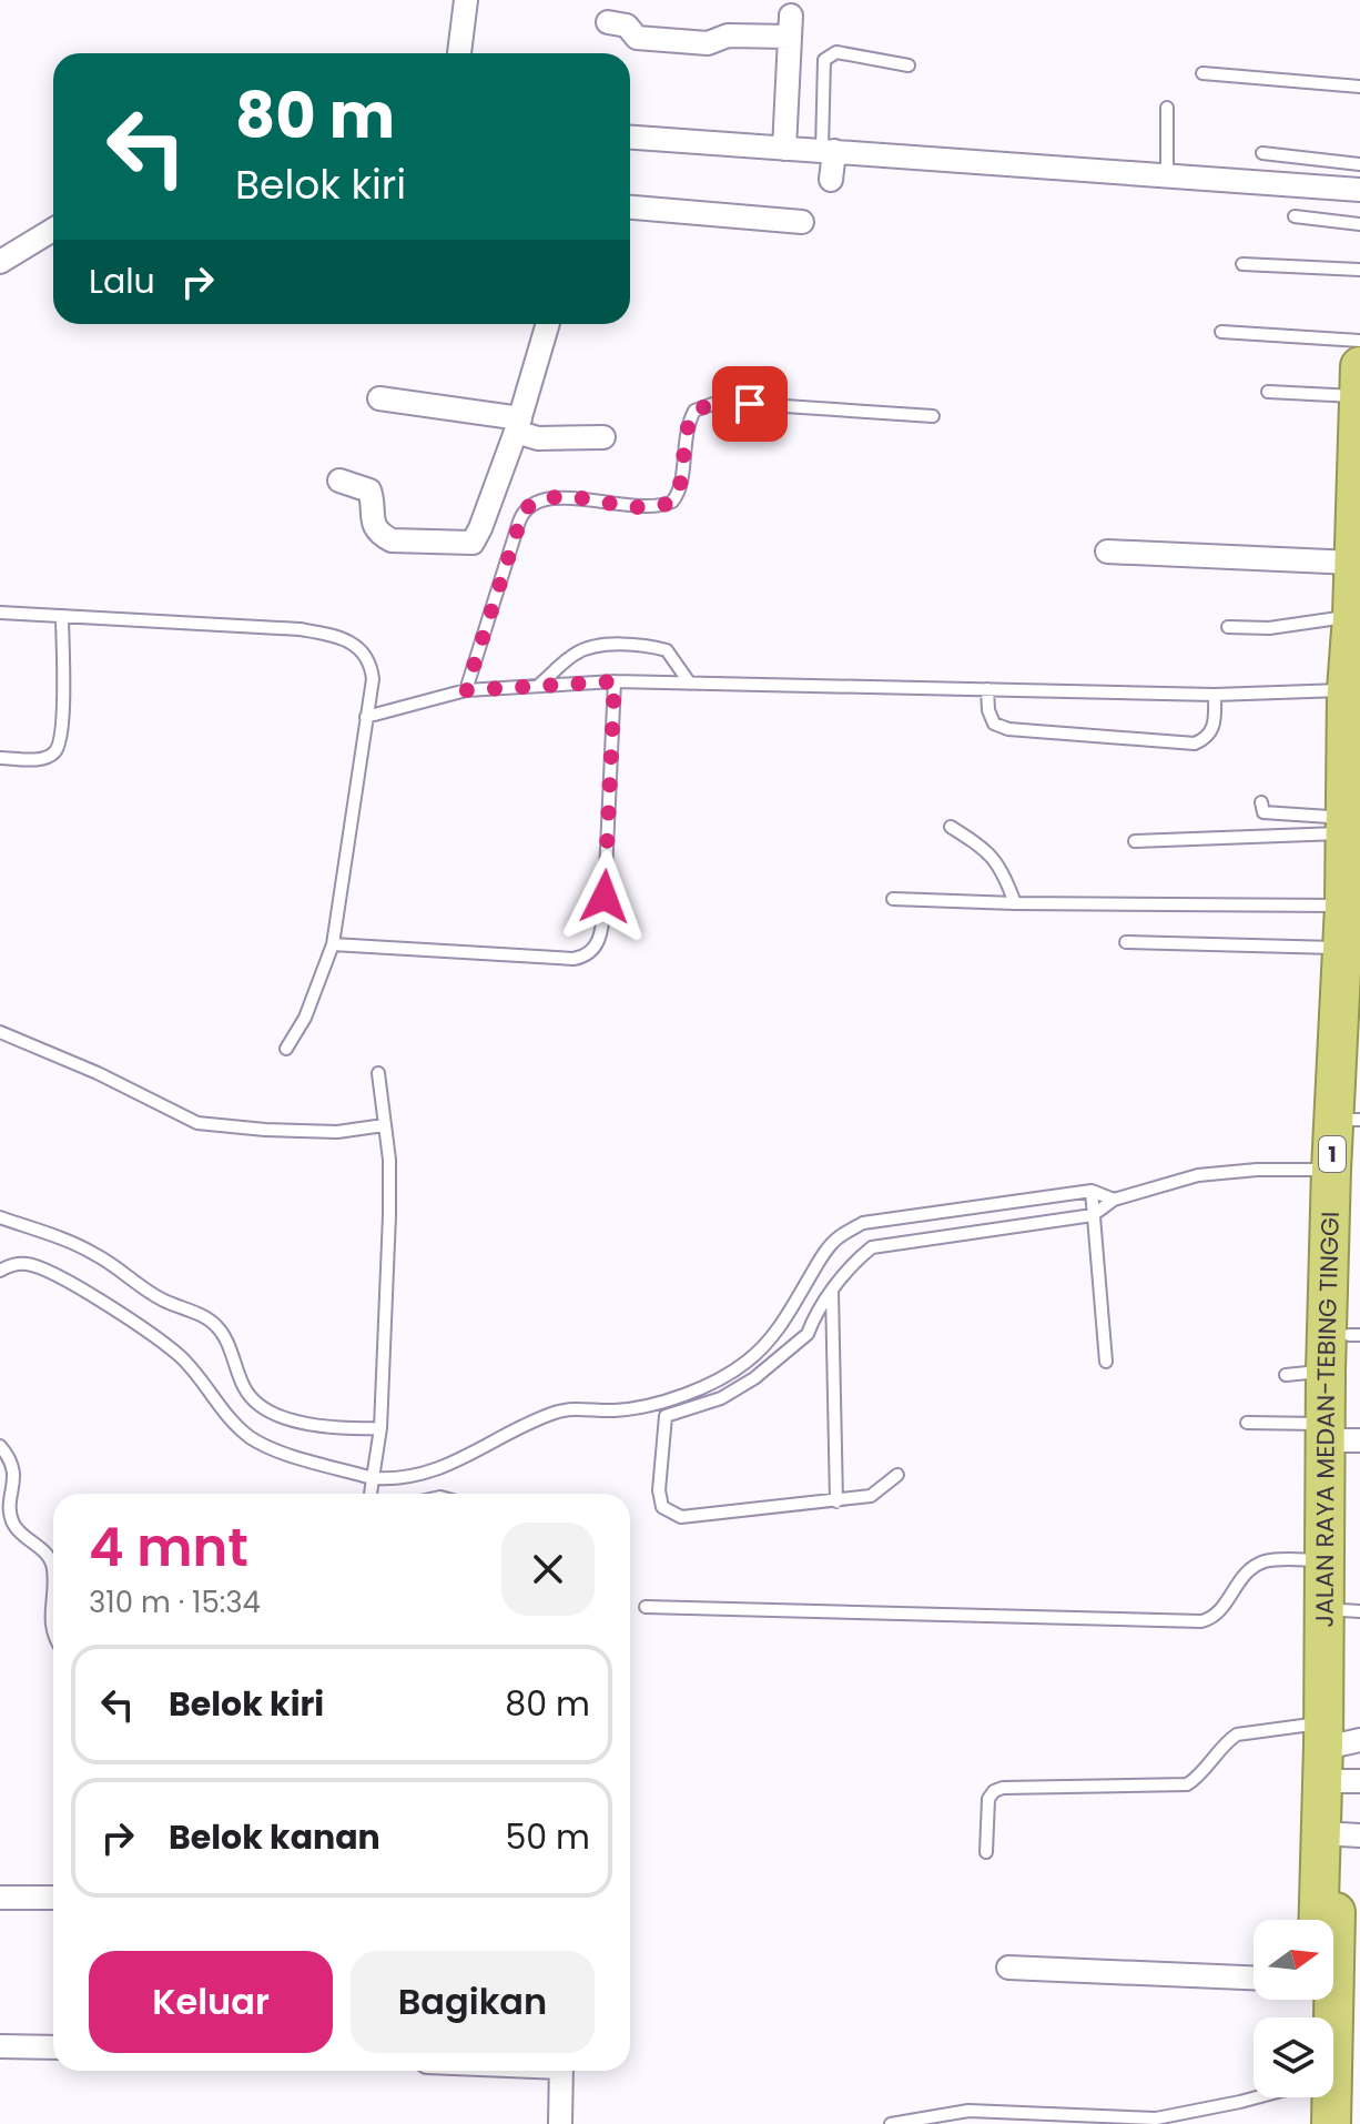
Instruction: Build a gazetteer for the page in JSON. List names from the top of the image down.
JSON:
{
  "streets": {
    "highway": ["1", "JALAN RAYA MEDAN-TEBING TINGGI"]
  },
  "north": "right",
  "page": {
    "turn": ["80 m", "Belok kiri"],
    "then": "Lalu",
    "heading": ["4 mnt", "310 m · 15:34"],
    "list": [
      {
        "name": "Belok kiri",
        "value": "80 m"
      },
      {
        "name": "Belok kanan",
        "value": "50 m"
      }
    ],
    "buttons": ["Keluar", "Bagikan"]
  }
}
